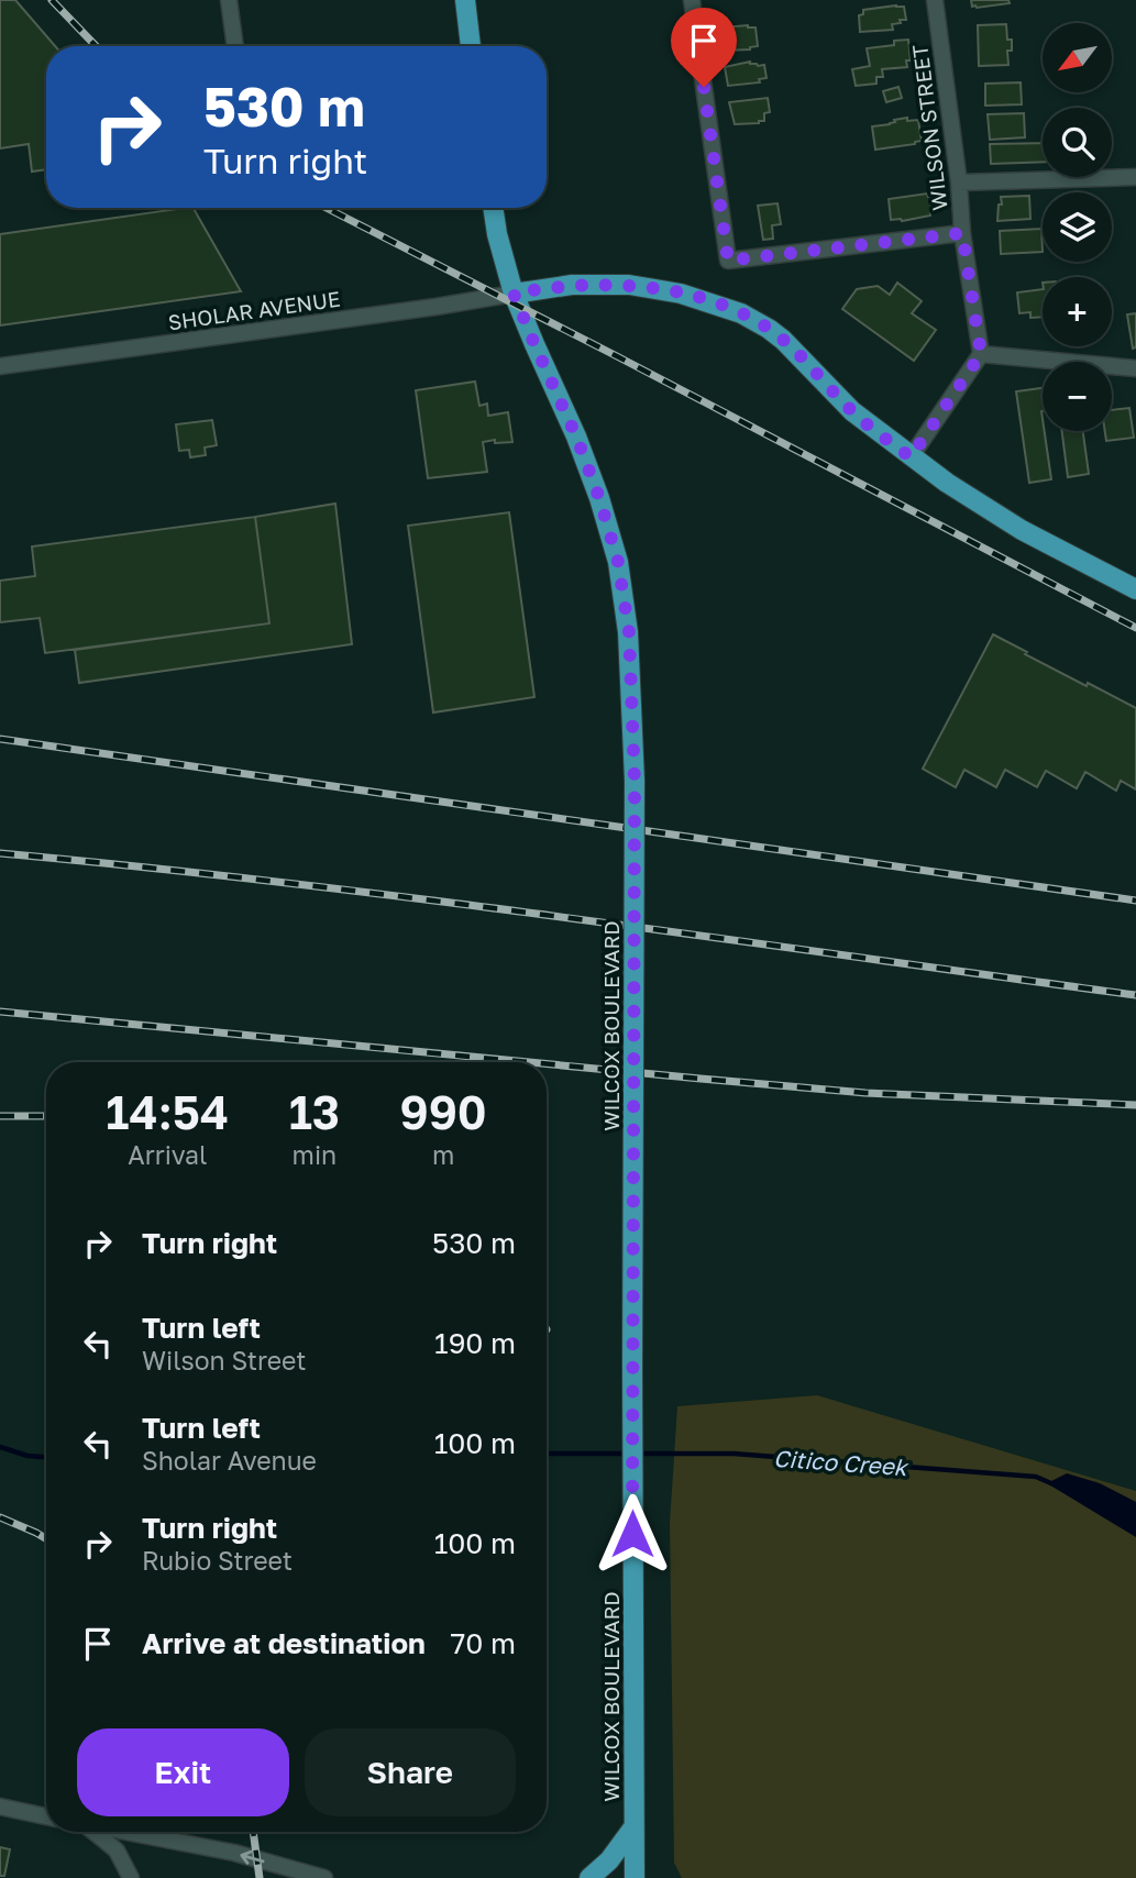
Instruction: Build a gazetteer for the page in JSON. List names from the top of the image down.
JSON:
{
  "streets": {
    "main road": ["WILCOX BOULEVARD"],
    "street": ["WILSON STREET", "SHOLAR AVENUE"]
  },
  "crossings": [
    ["SHOLAR AVENUE", "WILCOX BOULEVARD"]
  ],
  "water": ["Citico Creek"],
  "north": "bottom left",
  "page": {
    "map_buttons": ["+", "−"],
    "turn": ["530 m", "Turn right"],
    "eta": [
      "14:54",
      "Arrival",
      "13",
      "min",
      "990",
      "m"
    ],
    "list": [
      {
        "name": "Turn right",
        "value": "530 m"
      },
      {
        "name": "Turn left",
        "note": "Wilson Street",
        "value": "190 m"
      },
      {
        "name": "Turn left",
        "note": "Sholar Avenue",
        "value": "100 m"
      },
      {
        "name": "Turn right",
        "note": "Rubio Street",
        "value": "100 m"
      },
      {
        "name": "Arrive at destination",
        "value": "70 m"
      }
    ],
    "buttons": ["Exit", "Share"]
  }
}
